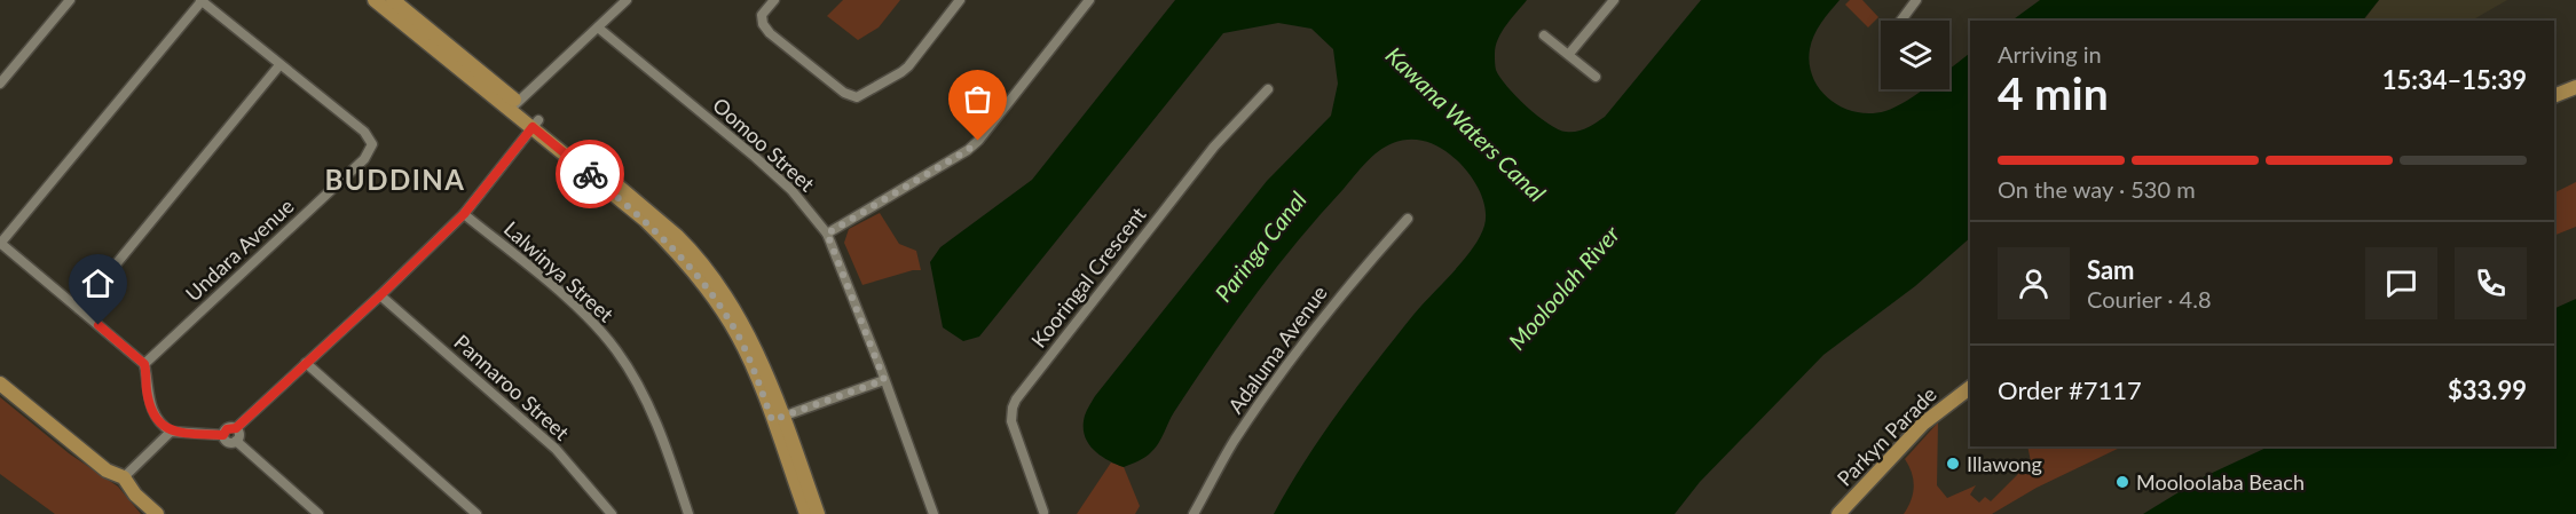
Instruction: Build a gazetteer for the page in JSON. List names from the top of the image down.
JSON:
{
  "streets": {
    "main road": ["Parkyn Parade"],
    "street": [
      "Oomoo Street",
      "Undara Avenue",
      "Lalwinya Street",
      "Kooringal Crescent",
      "Adaluma Avenue",
      "Pannaroo Street"
    ]
  },
  "districts": ["BUDDINA"],
  "water": ["Kawana Waters Canal", "Paringa Canal", "Mooloolah River"],
  "places": ["Illawong", "Mooloolaba Beach"],
  "page": {
    "heading": ["4 min", "Arriving in", "15:34–15:39"],
    "panel": [
      "Sam",
      "Courier · 4.8",
      "Order #7117",
      "$33.99"
    ],
    "bar": "On the way · 530 m"
  }
}
